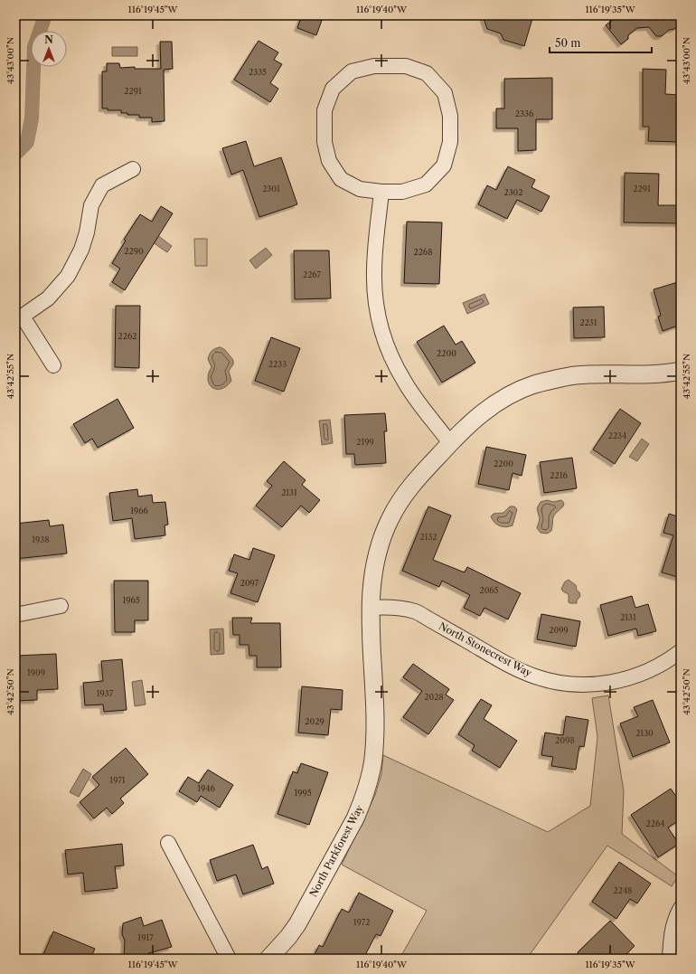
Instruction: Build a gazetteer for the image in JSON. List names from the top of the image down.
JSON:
{
  "streets": {
    "street": ["North Stonecrest Way", "North Parkforest Way"]
  },
  "crossings": [
    ["North Stonecrest Way", "North Parkforest Way"]
  ],
  "house_numbers": [
    "2335",
    "2291",
    "2336",
    "2301",
    "2291",
    "2302",
    "2290",
    "2268",
    "2267",
    "2231",
    "2262",
    "2200",
    "2233",
    "2234",
    "2199",
    "2200",
    "2216",
    "2131",
    "1966",
    "2132",
    "1938",
    "2097",
    "2065",
    "1965",
    "2131",
    "2099",
    "1909",
    "1937",
    "2028",
    "2029",
    "2130",
    "2098",
    "1971",
    "1946",
    "1995",
    "2264",
    "2248",
    "1972",
    "1917"
  ],
  "scale_bar": "50 m",
  "north": "top",
  "coordinates": [
    "116°19'45\"W",
    "116°19'40\"W",
    "116°19'35\"W",
    "43°43'00\"N",
    "43°42'55\"N",
    "43°42'50\"N"
  ]
}
